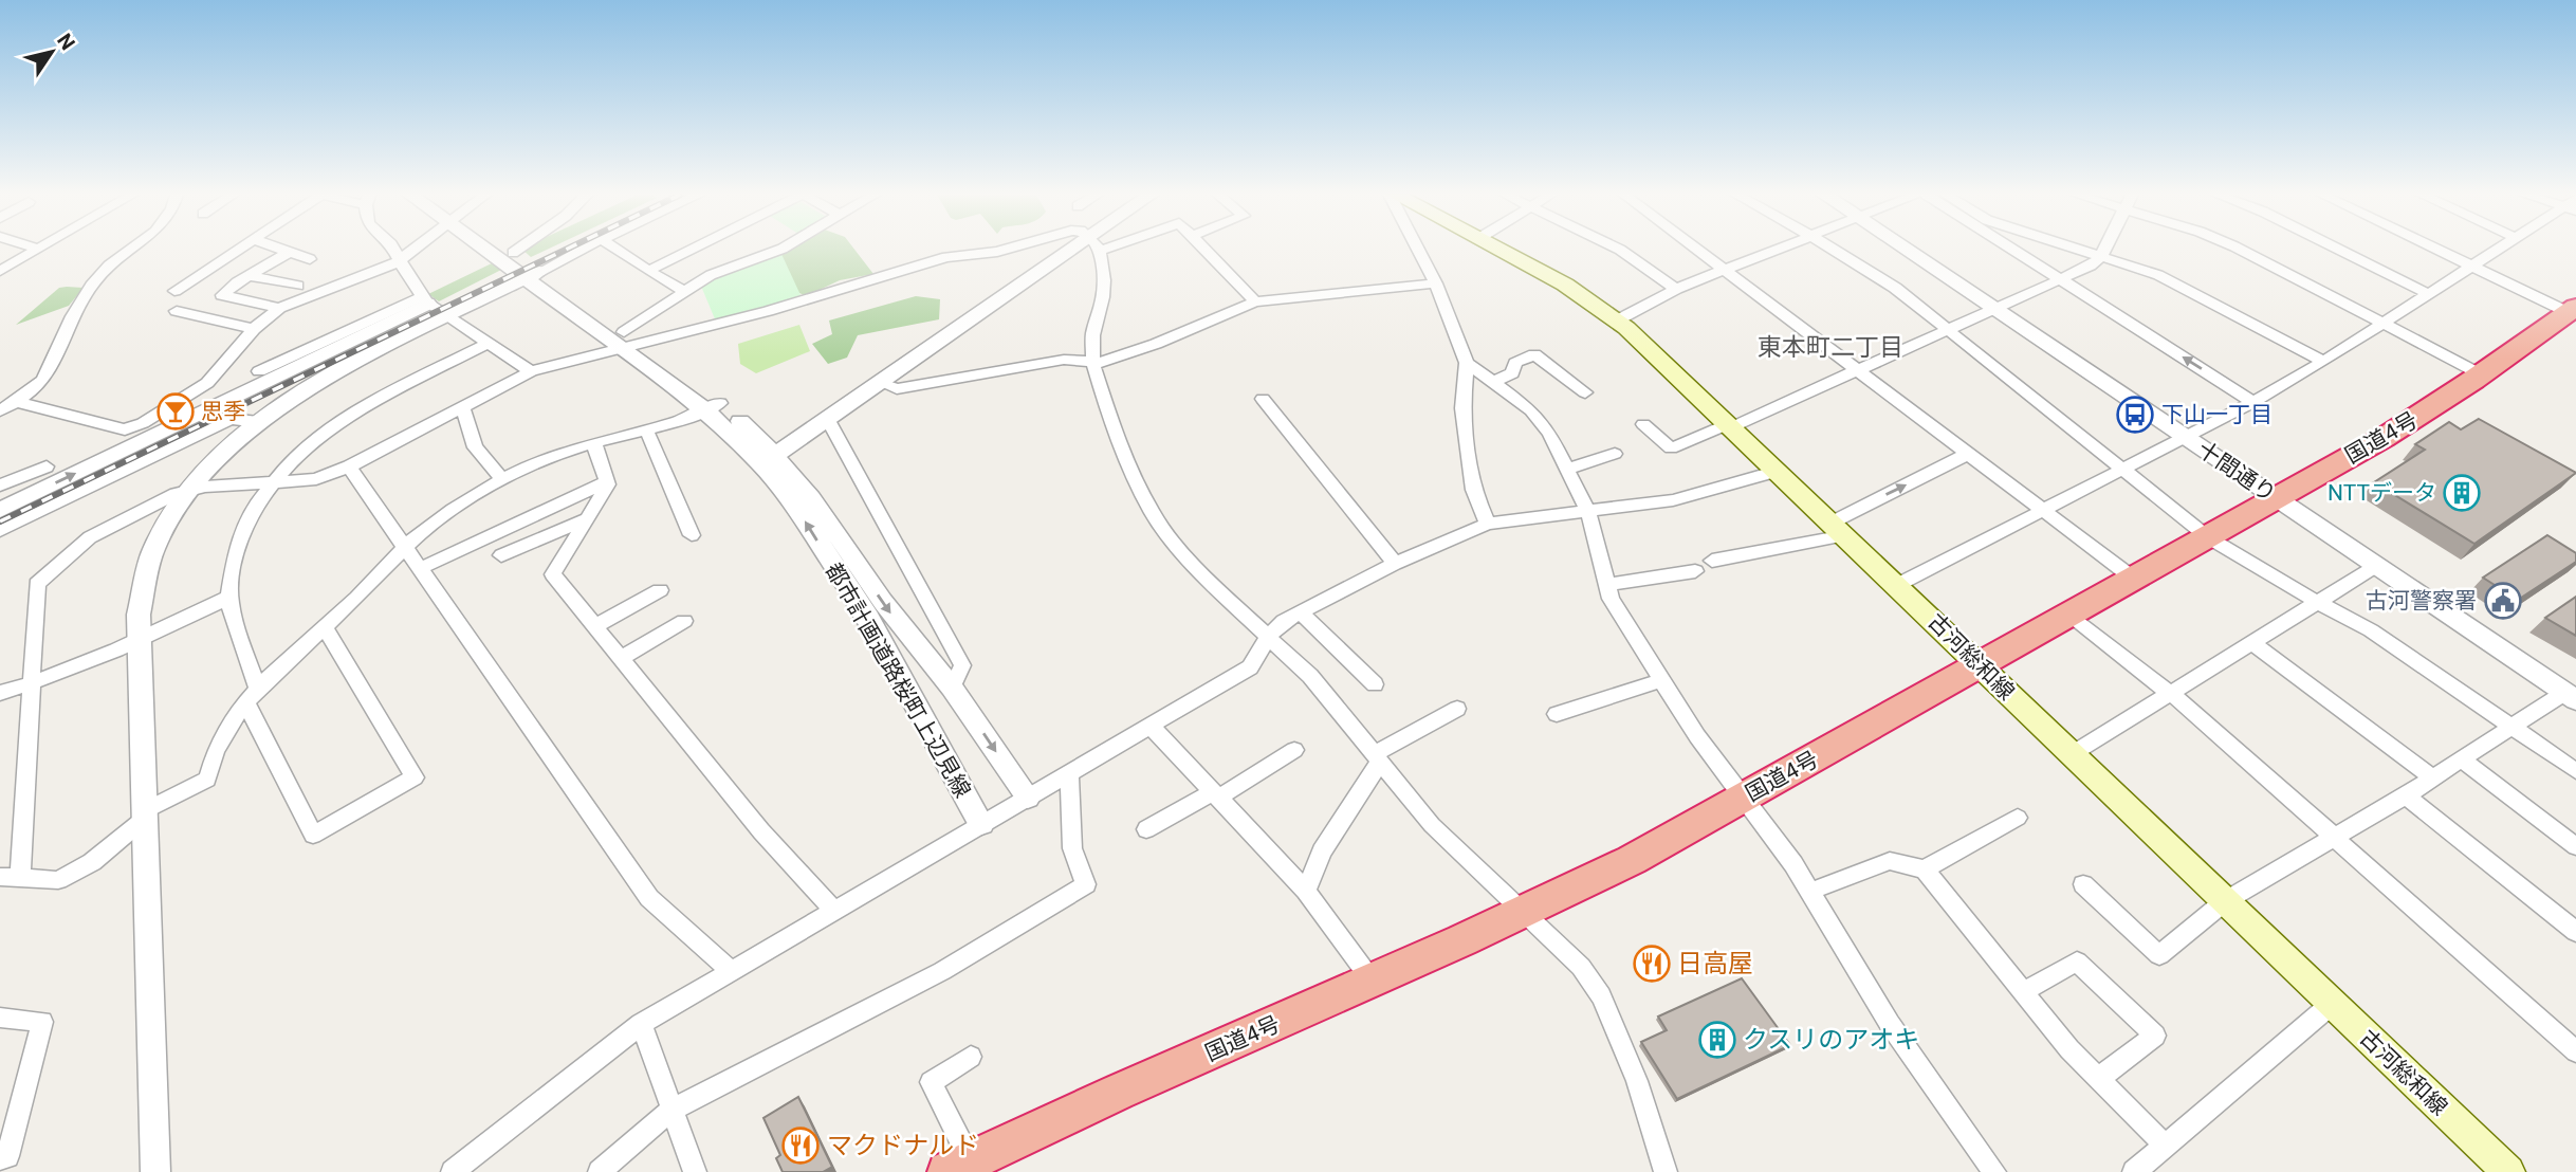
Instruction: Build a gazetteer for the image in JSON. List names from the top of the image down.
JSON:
{
  "streets": {
    "highway": ["国道4号"],
    "main road": ["古河総和線"],
    "street": ["十間通り", "都市計画道路桜町上辺見線"]
  },
  "crossings": [
    ["国道4号", "十間通り"],
    ["国道4号", "古河総和線"]
  ],
  "districts": ["東本町二丁目"],
  "places": {
    "bar": ["思季"],
    "bus stop": ["下山一丁目"],
    "building": ["NTTデータ", "クスリのアオキ"],
    "public building": ["古河警察署"],
    "restaurant": ["日高屋", "マクドナルド"]
  },
  "north": "top right"
}
